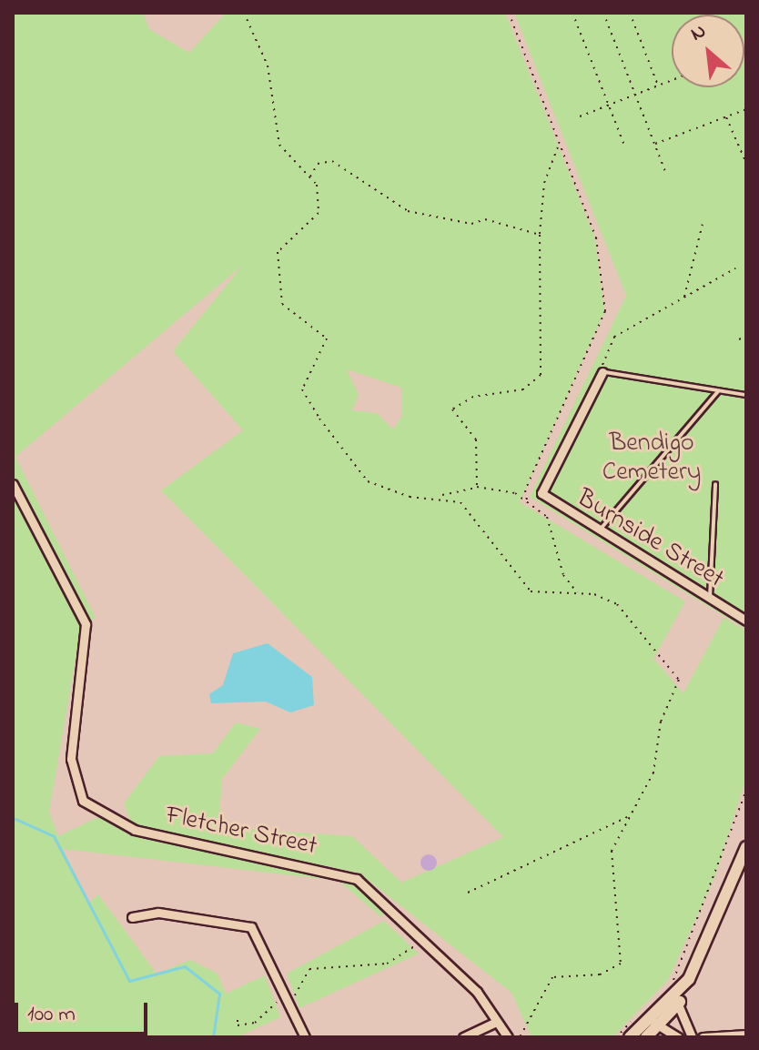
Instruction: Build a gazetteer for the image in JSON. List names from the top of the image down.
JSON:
{
  "streets": {
    "street": ["Burnside Street", "Fletcher Street"]
  },
  "parks": ["Bendigo Cemetery"],
  "scale_bar": "100 m",
  "north": "top left"
}
